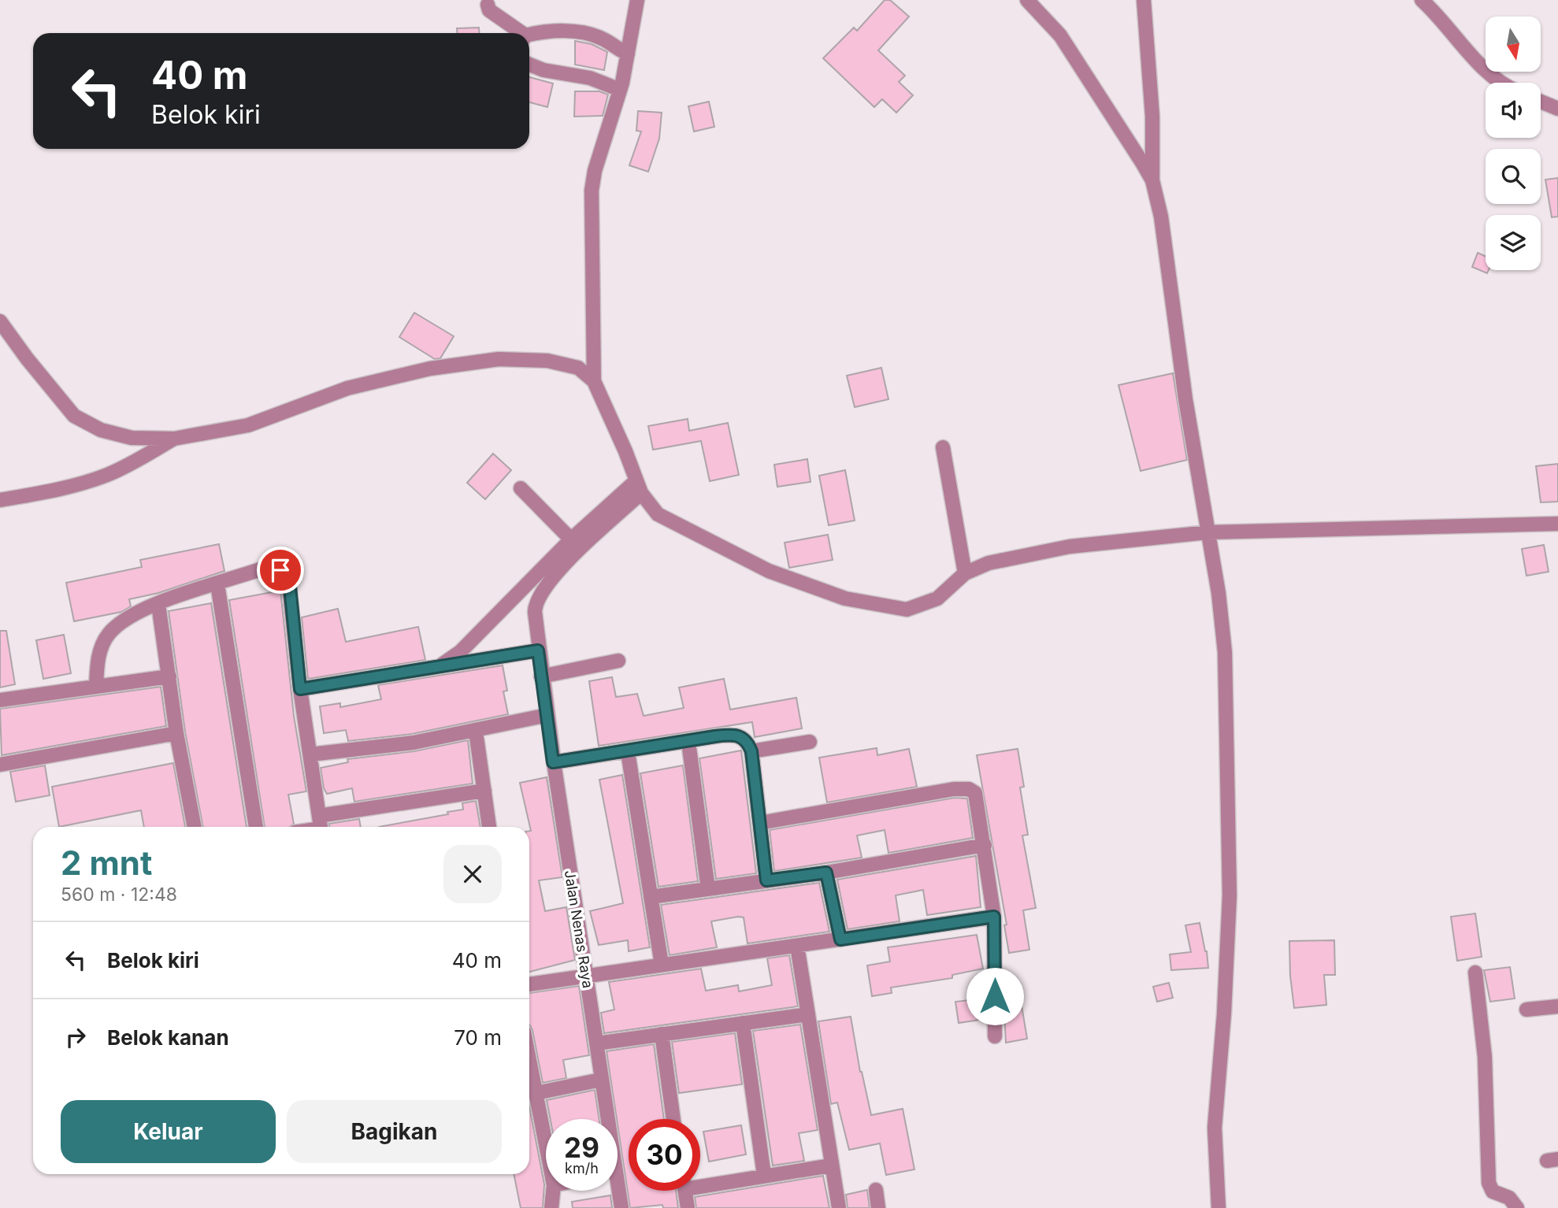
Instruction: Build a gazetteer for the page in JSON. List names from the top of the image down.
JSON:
{
  "streets": {
    "street": ["Jalan Nenas Raya"]
  },
  "north": "bottom",
  "page": {
    "turn": ["40 m", "Belok kiri"],
    "heading": ["2 mnt", "560 m · 12:48"],
    "list": [
      {
        "name": "Belok kiri",
        "value": "40 m"
      },
      {
        "name": "Belok kanan",
        "value": "70 m"
      }
    ],
    "buttons": ["Keluar", "Bagikan"],
    "speed": "29 km/h",
    "limit": "30"
  }
}
